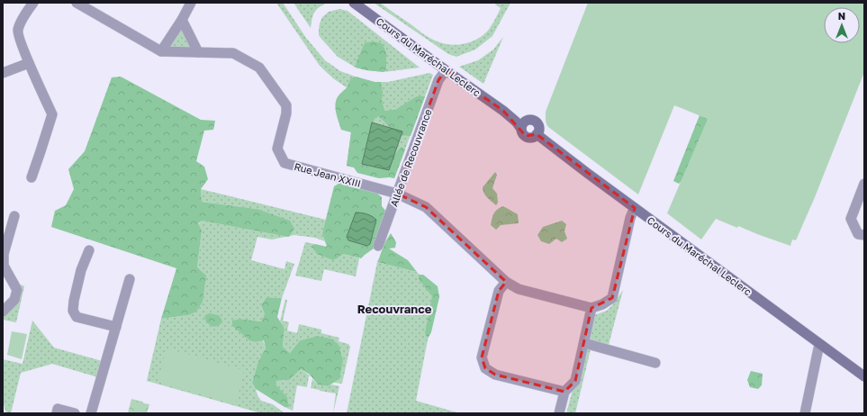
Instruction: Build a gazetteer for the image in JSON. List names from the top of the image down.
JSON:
{
  "streets": {
    "main road": ["Cours du Maréchal Leclerc"],
    "street": ["Allée de Recouvrance", "Rue Jean XXIII"]
  },
  "crossings": [
    ["Cours du Maréchal Leclerc", "Allée de Recouvrance"],
    ["Allée de Recouvrance", "Rue Jean XXIII"]
  ],
  "districts": ["Recouvrance"],
  "north": "top"
}
